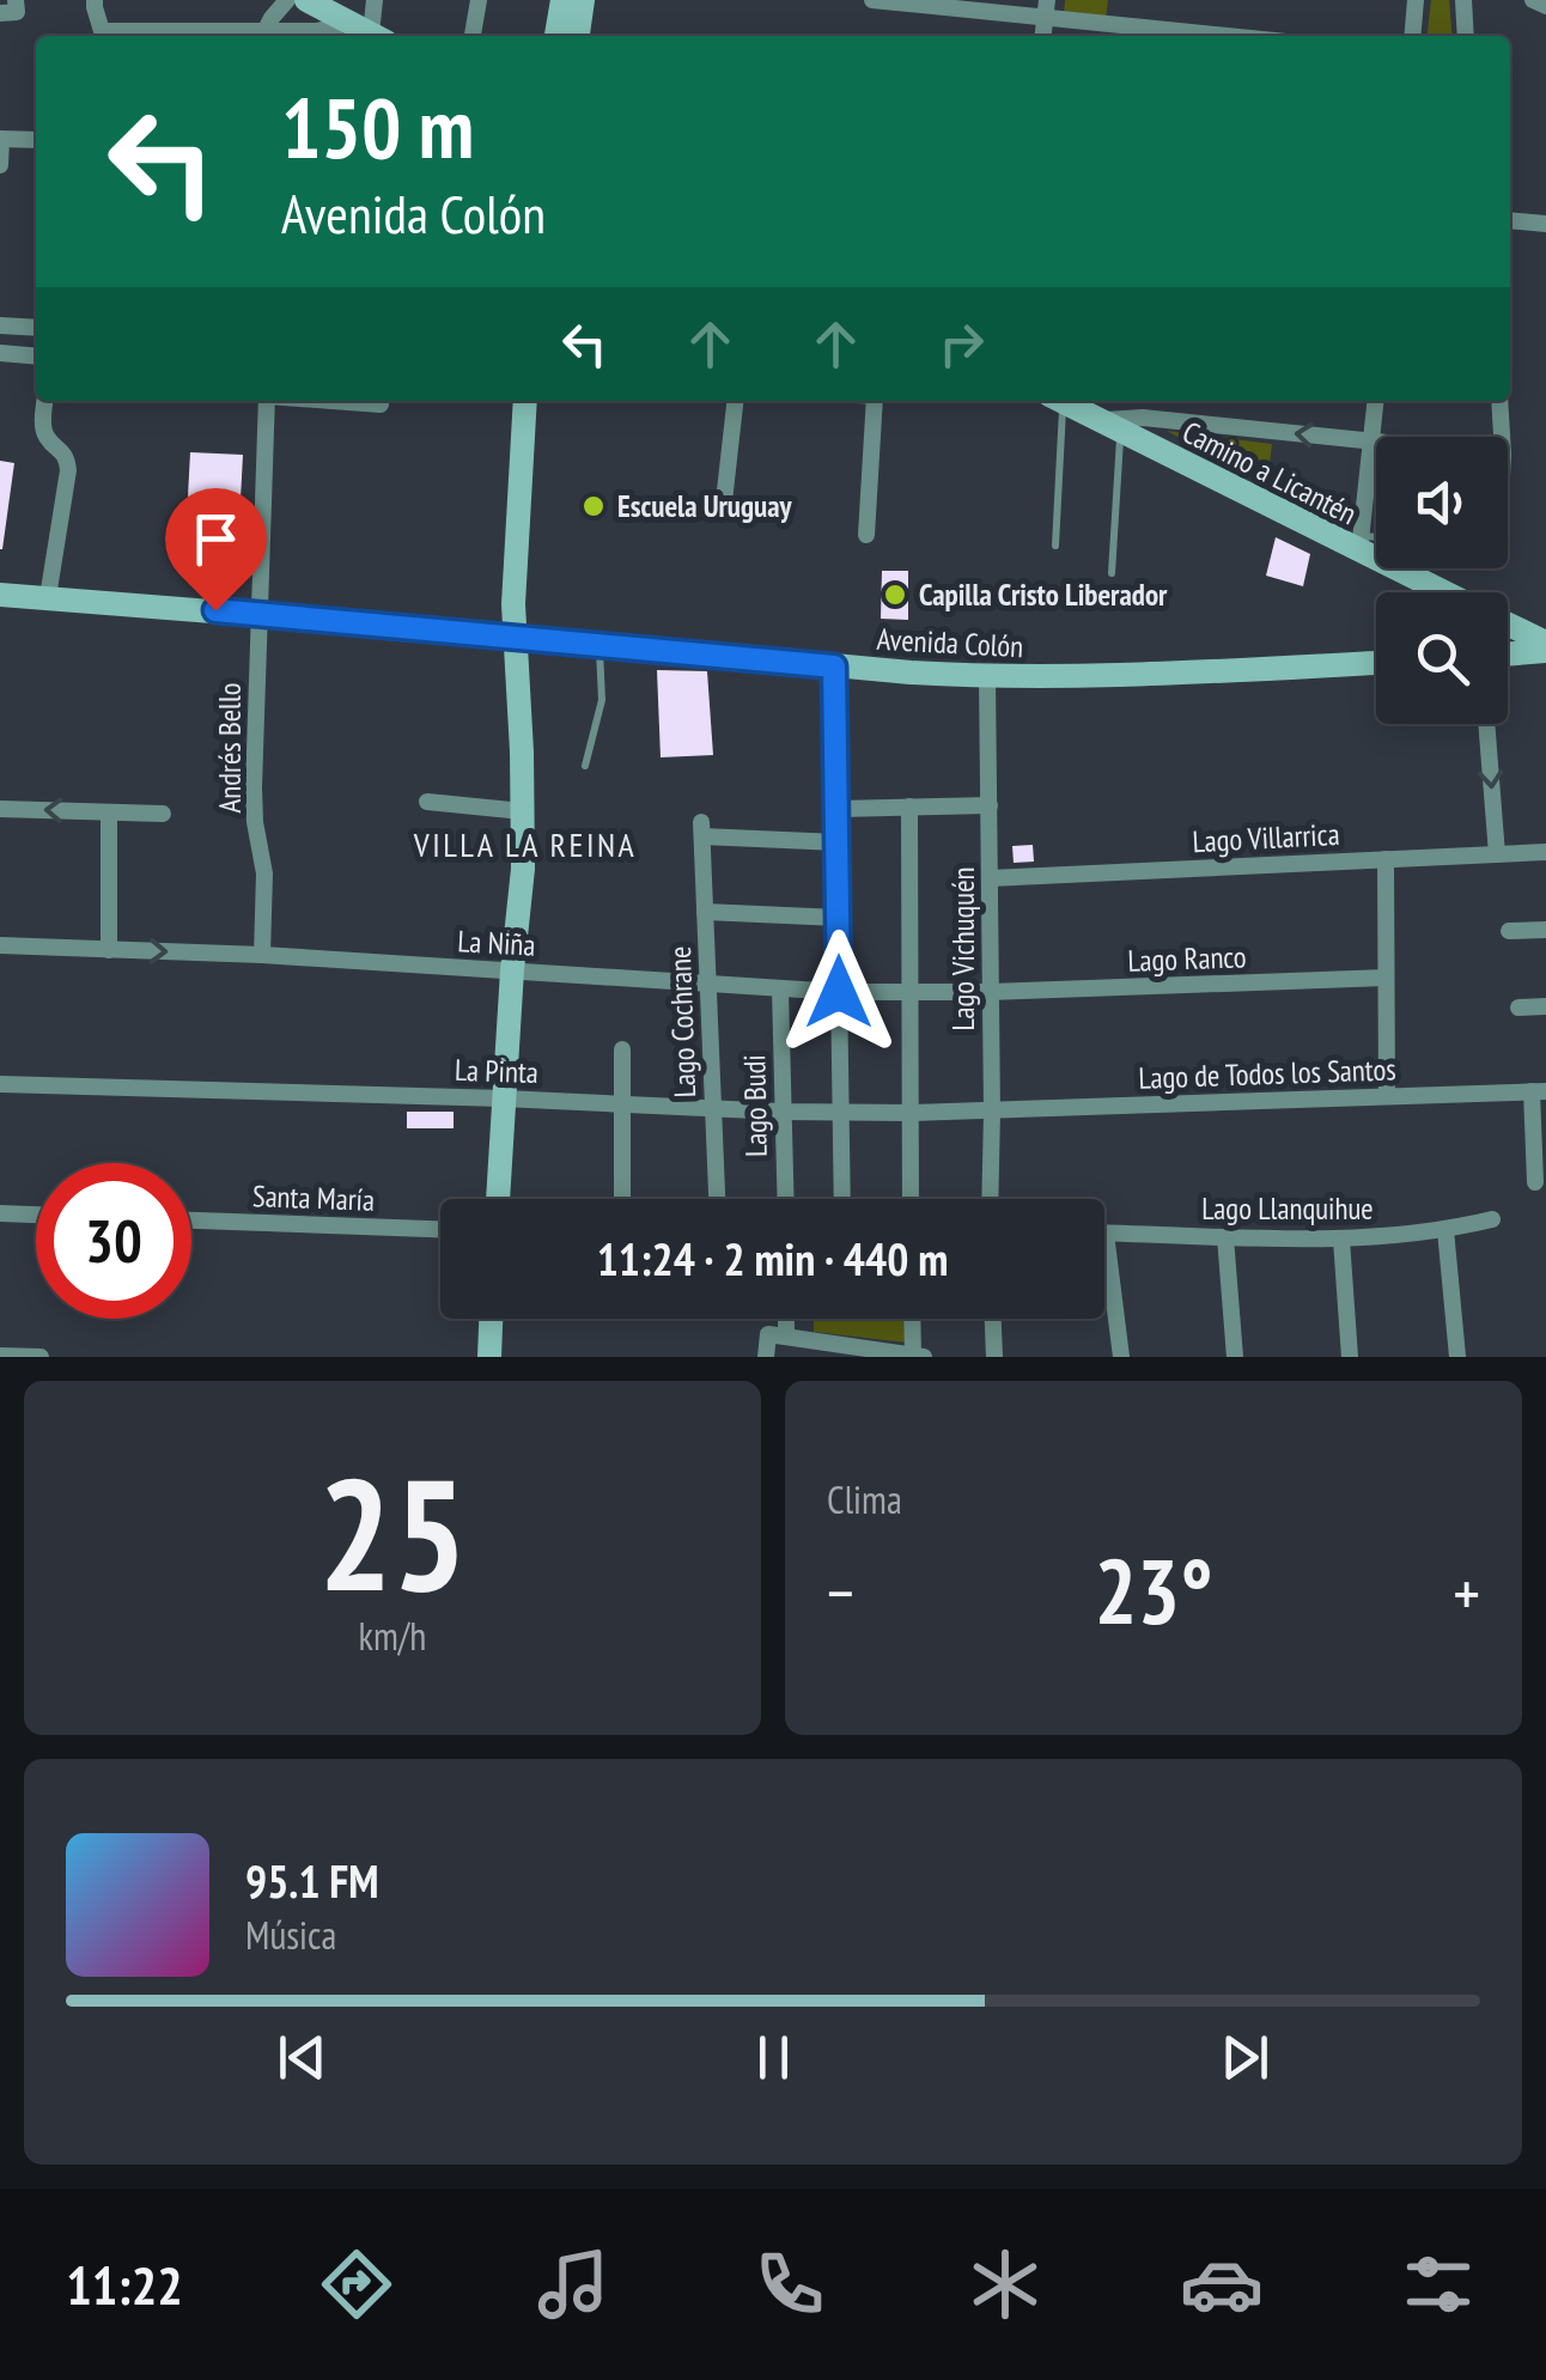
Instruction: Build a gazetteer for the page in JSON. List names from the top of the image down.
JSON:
{
  "streets": {
    "street": [
      "Camino a Licantén",
      "Avenida Colón",
      "Andrés Bello",
      "Lago Villarrica",
      "La Niña",
      "Lago Vichuquén",
      "Lago Ranco",
      "Lago Cochrane",
      "La Pinta",
      "Lago de Todos los Santos",
      "Lago Budi",
      "Santa María",
      "Lago Llanquihue"
    ]
  },
  "crossings": [
    ["Avenida Colón", "Andrés Bello"],
    ["Avenida Colón", "Lago Vichuquén"],
    ["Andrés Bello", "La Niña"],
    ["Lago Villarrica", "Lago Vichuquén"],
    ["La Niña", "Lago Vichuquén"],
    ["La Niña", "Lago Ranco"],
    ["La Niña", "Lago Cochrane"],
    ["La Niña", "Lago Budi"],
    ["Lago Vichuquén", "Lago Ranco"],
    ["Lago Vichuquén", "La Pinta"],
    ["Lago Vichuquén", "Lago de Todos los Santos"],
    ["Lago Cochrane", "La Pinta"],
    ["La Pinta", "Lago de Todos los Santos"],
    ["La Pinta", "Lago Budi"]
  ],
  "districts": ["VILLA LA REINA"],
  "places": ["Escuela Uruguay", "Capilla Cristo Liberador"],
  "page": {
    "turn": ["150 m", "Avenida Colón"],
    "limit": "30",
    "trip": "11:24 · 2 min · 440 m",
    "tile": [
      ["25", "km/h"],
      "Clima"
    ],
    "heat": ["−", "23°", "+"],
    "song": ["95.1 FM", "Música"],
    "tabs": "11:22"
  }
}
